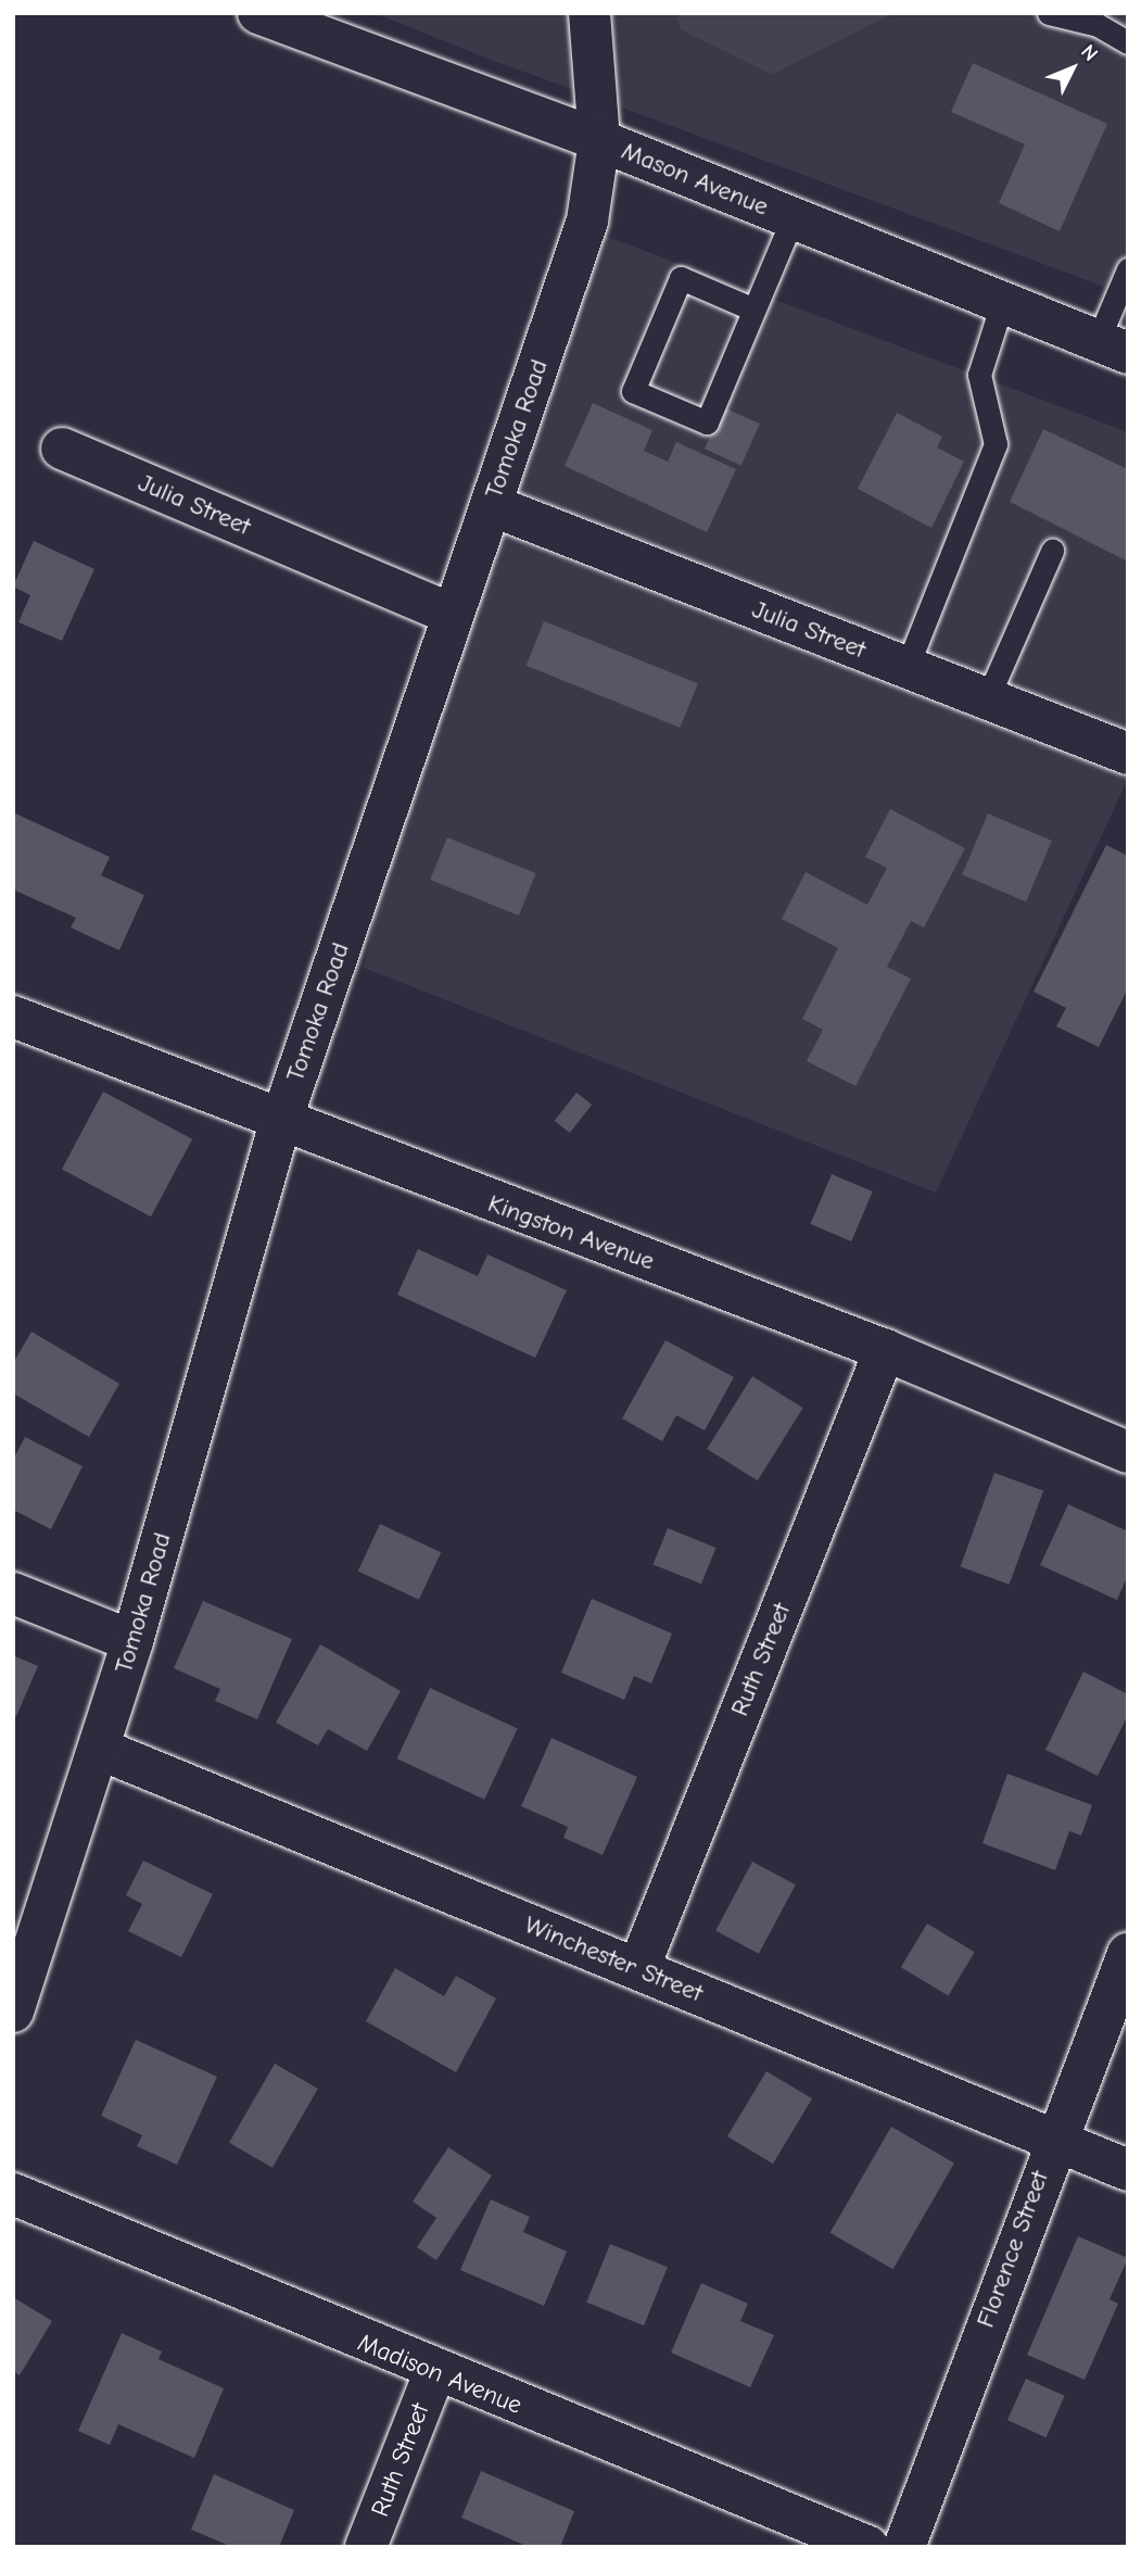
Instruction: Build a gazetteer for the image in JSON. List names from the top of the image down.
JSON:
{
  "streets": {
    "street": [
      "Mason Avenue",
      "Tomoka Road",
      "Julia Street",
      "Kingston Avenue",
      "Ruth Street",
      "Winchester Street",
      "Florence Street",
      "Madison Avenue"
    ]
  },
  "crossings": [
    ["Mason Avenue", "Tomoka Road"],
    ["Tomoka Road", "Julia Street"],
    ["Tomoka Road", "Kingston Avenue"],
    ["Tomoka Road", "Winchester Street"],
    ["Kingston Avenue", "Ruth Street"],
    ["Ruth Street", "Winchester Street"],
    ["Ruth Street", "Madison Avenue"],
    ["Winchester Street", "Florence Street"]
  ],
  "north": "top right"
}
